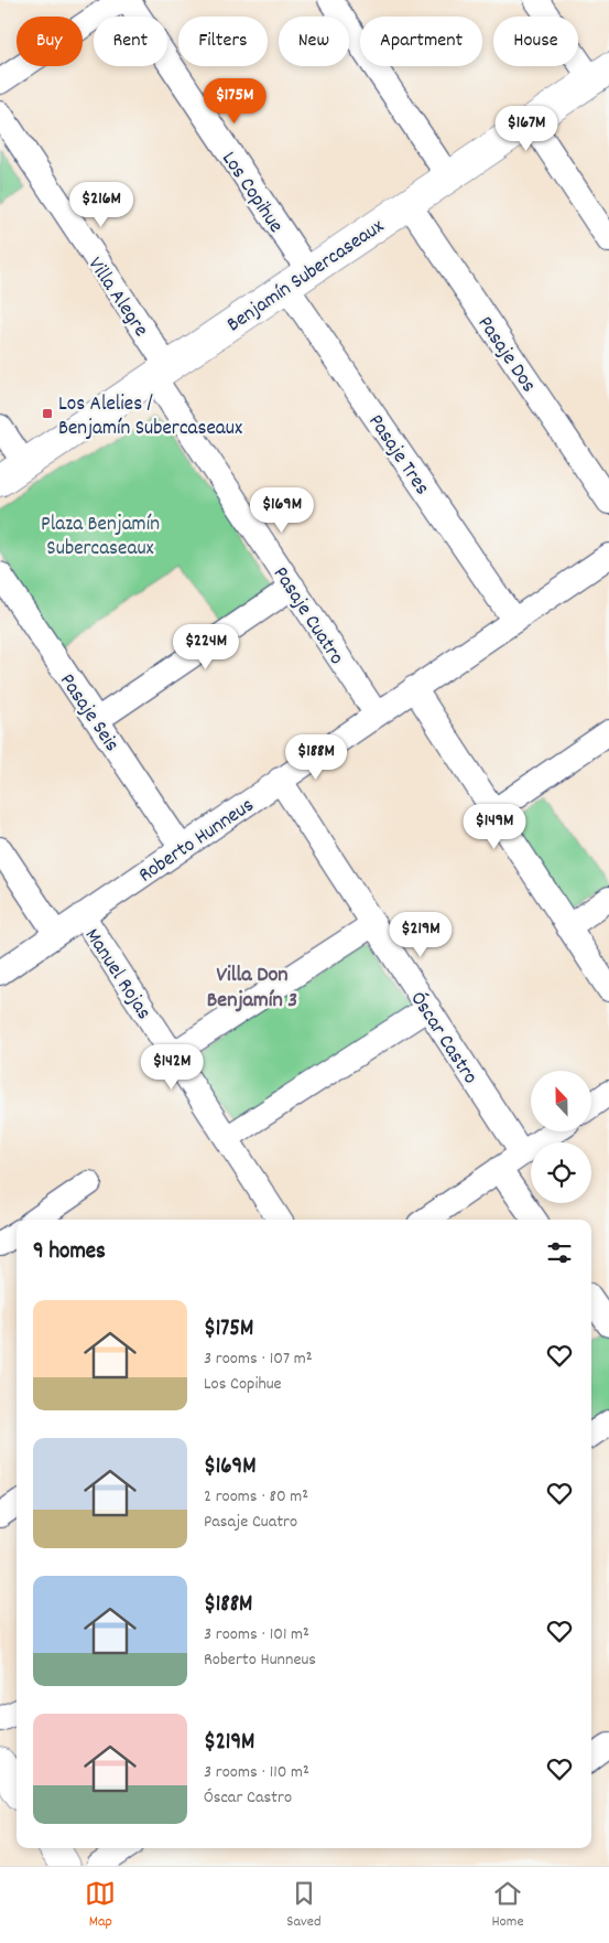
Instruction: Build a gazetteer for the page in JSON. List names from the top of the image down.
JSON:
{
  "streets": {
    "street": [
      "Los Copihue",
      "Benjamín Subercaseaux",
      "Villa Alegre",
      "Pasaje Dos",
      "Pasaje Tres",
      "Pasaje Cuatro",
      "Pasaje Seis",
      "Roberto Hunneus",
      "Manuel Rojas",
      "Óscar Castro"
    ]
  },
  "crossings": [
    ["Los Copihue", "Benjamín Subercaseaux"],
    ["Los Copihue", "Pasaje Tres"],
    ["Benjamín Subercaseaux", "Villa Alegre"],
    ["Benjamín Subercaseaux", "Pasaje Dos"],
    ["Benjamín Subercaseaux", "Pasaje Tres"],
    ["Benjamín Subercaseaux", "Pasaje Cuatro"],
    ["Villa Alegre", "Pasaje Cuatro"],
    ["Pasaje Tres", "Roberto Hunneus"],
    ["Pasaje Cuatro", "Roberto Hunneus"],
    ["Pasaje Seis", "Roberto Hunneus"],
    ["Roberto Hunneus", "Manuel Rojas"],
    ["Roberto Hunneus", "Óscar Castro"]
  ],
  "districts": ["Villa Don Benjamín 3"],
  "parks": ["Plaza Benjamín Subercaseaux"],
  "places": {
    "transit": ["Los Alelies / Benjamín Subercaseaux"]
  },
  "north": "top",
  "page": {
    "chip": [
      "Buy",
      "Rent",
      "Filters",
      "New",
      "Apartment",
      "House"
    ],
    "price": [
      "$175M",
      "$167M",
      "$216M",
      "$169M",
      "$224M",
      "$188M",
      "$149M",
      "$219M",
      "$142M"
    ],
    "heading": "9 homes",
    "list": [
      {
        "name": "$175M",
        "note": "3 rooms · 107 m² · Los Copihue"
      },
      {
        "name": "$169M",
        "note": "2 rooms · 80 m² · Pasaje Cuatro"
      },
      {
        "name": "$188M",
        "note": "3 rooms · 101 m² · Roberto Hunneus"
      },
      {
        "name": "$219M",
        "note": "3 rooms · 110 m² · Óscar Castro"
      }
    ],
    "tabs": ["Map", "Saved", "Home"]
  }
}
